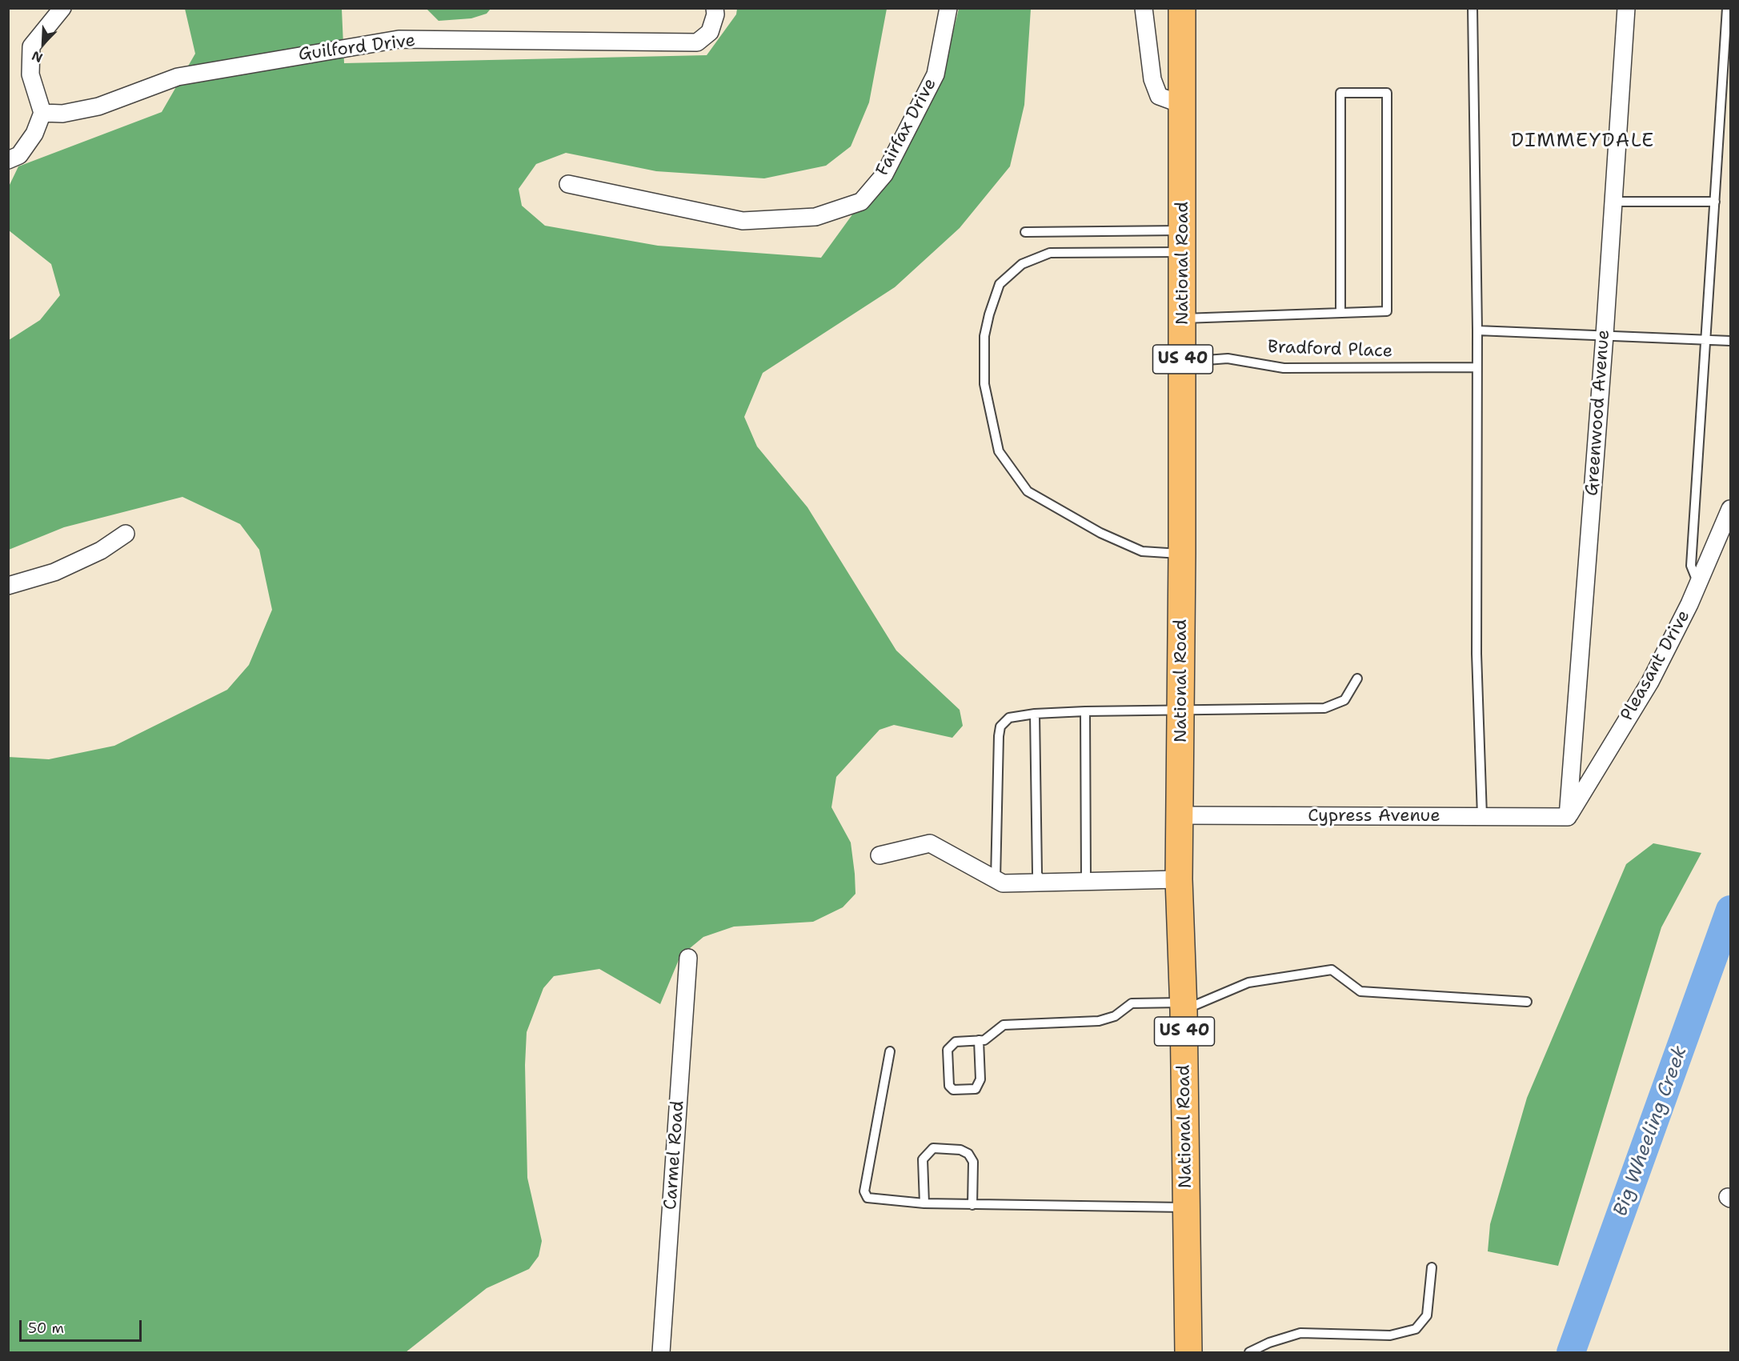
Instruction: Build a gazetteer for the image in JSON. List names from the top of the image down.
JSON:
{
  "streets": {
    "main road": ["National Road", "US 40"],
    "street": [
      "Guilford Drive",
      "Fairfax Drive",
      "Greenwood Avenue",
      "Pleasant Drive",
      "Cypress Avenue",
      "Carmel Road"
    ],
    "lane": ["Bradford Place"]
  },
  "crossings": [
    ["National Road", "Bradford Place"],
    ["National Road", "Cypress Avenue"],
    ["Greenwood Avenue", "Pleasant Drive"],
    ["Greenwood Avenue", "Cypress Avenue"],
    ["Pleasant Drive", "Cypress Avenue"]
  ],
  "districts": ["DIMMEYDALE"],
  "water": ["Big Wheeling Creek"],
  "scale_bar": "50 m",
  "north": "bottom left"
}
